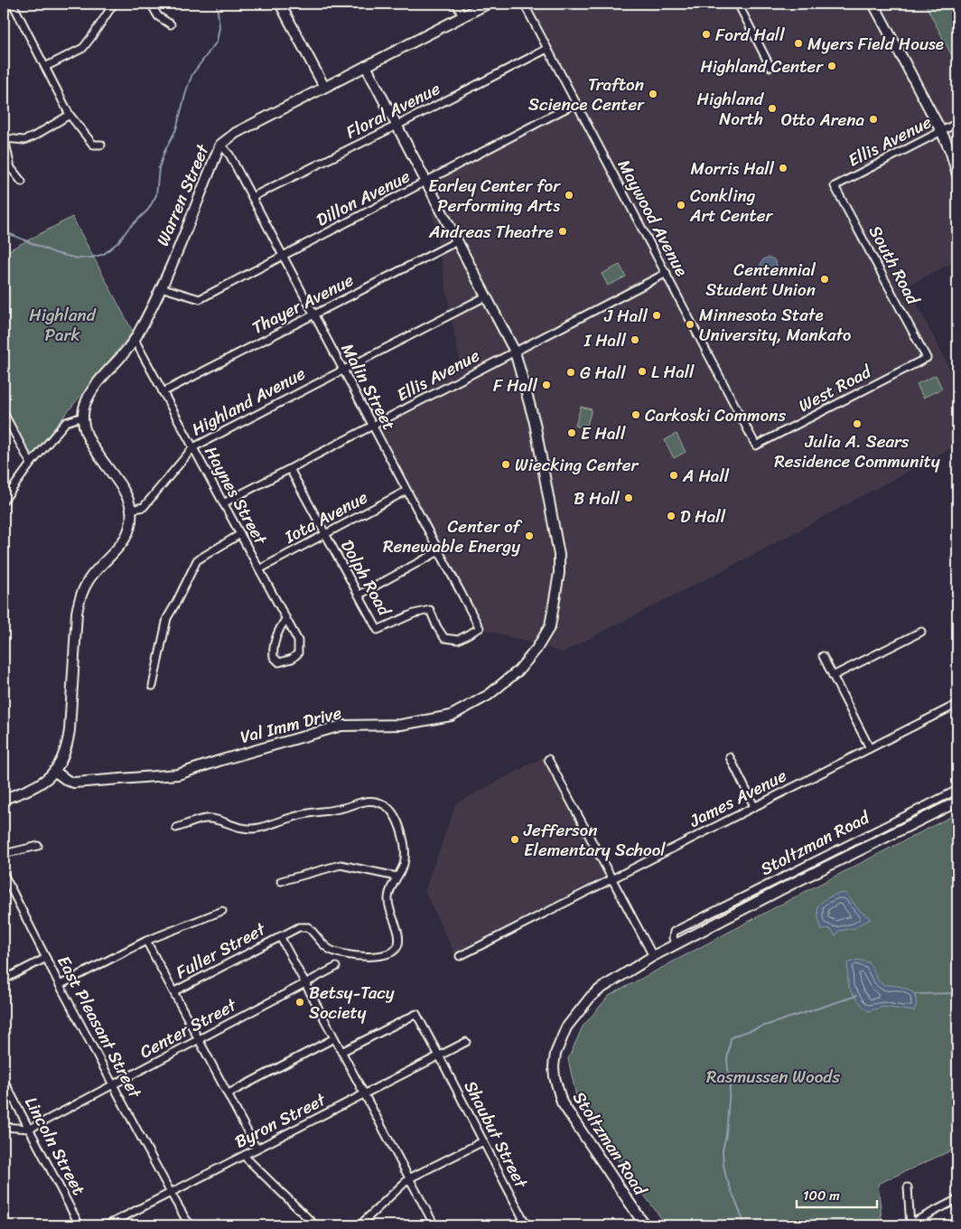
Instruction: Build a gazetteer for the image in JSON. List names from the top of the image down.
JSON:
{
  "streets": {
    "street": [
      "Floral Avenue",
      "Ellis Avenue",
      "Warren Street",
      "Dillon Avenue",
      "Maywood Avenue",
      "South Road",
      "Thayer Avenue",
      "Malin Street",
      "West Road",
      "Highland Avenue",
      "Haynes Street",
      "Iota Avenue",
      "Dolph Road",
      "Val Imm Drive",
      "James Avenue",
      "Stoltzman Road",
      "Fuller Street",
      "East Pleasant Street",
      "Center Street",
      "Byron Street",
      "Shaubut Street",
      "Lincoln Street"
    ]
  },
  "crossings": [
    ["Floral Avenue", "Maywood Avenue"],
    ["Floral Avenue", "Malin Street"],
    ["Floral Avenue", "Val Imm Drive"],
    ["Ellis Avenue", "Maywood Avenue"],
    ["Ellis Avenue", "South Road"],
    ["Ellis Avenue", "Malin Street"],
    ["Ellis Avenue", "Haynes Street"],
    ["Ellis Avenue", "Dolph Road"],
    ["Ellis Avenue", "Val Imm Drive"],
    ["Warren Street", "Dillon Avenue"],
    ["Warren Street", "Malin Street"],
    ["Warren Street", "Haynes Street"],
    ["Warren Street", "Val Imm Drive"],
    ["Dillon Avenue", "Maywood Avenue"],
    ["Dillon Avenue", "Malin Street"],
    ["Dillon Avenue", "Val Imm Drive"],
    ["Maywood Avenue", "West Road"],
    ["South Road", "West Road"],
    ["Thayer Avenue", "Malin Street"],
    ["Thayer Avenue", "Haynes Street"],
    ["Thayer Avenue", "Val Imm Drive"],
    ["Malin Street", "Highland Avenue"],
    ["Malin Street", "Iota Avenue"],
    ["Malin Street", "Dolph Road"],
    ["Highland Avenue", "Haynes Street"],
    ["Highland Avenue", "Val Imm Drive"],
    ["Haynes Street", "Iota Avenue"],
    ["Iota Avenue", "Dolph Road"],
    ["East Pleasant Street", "Center Street"],
    ["East Pleasant Street", "Byron Street"],
    ["Center Street", "Lincoln Street"],
    ["Byron Street", "Shaubut Street"]
  ],
  "parks": ["Highland Park", "Rasmussen Woods"],
  "places": [
    "Ford Hall",
    "Myers Field House",
    "Highland Center",
    "Trafton Science Center",
    "Highland North",
    "Otto Arena",
    "Morris Hall",
    "Earley Center for Performing Arts",
    "Conkling Art Center",
    "Andreas Theatre",
    "Centennial Student Union",
    "J Hall",
    "Minnesota State University, Mankato",
    "I Hall",
    "L Hall",
    "G Hall",
    "F Hall",
    "Carkoski Commons",
    "Julia A. Sears Residence Community",
    "E Hall",
    "Wiecking Center",
    "A Hall",
    "B Hall",
    "D Hall",
    "Center of Renewable Energy",
    "Jefferson Elementary School",
    "Betsy-Tacy Society"
  ],
  "scale_bar": "100 m"
}
